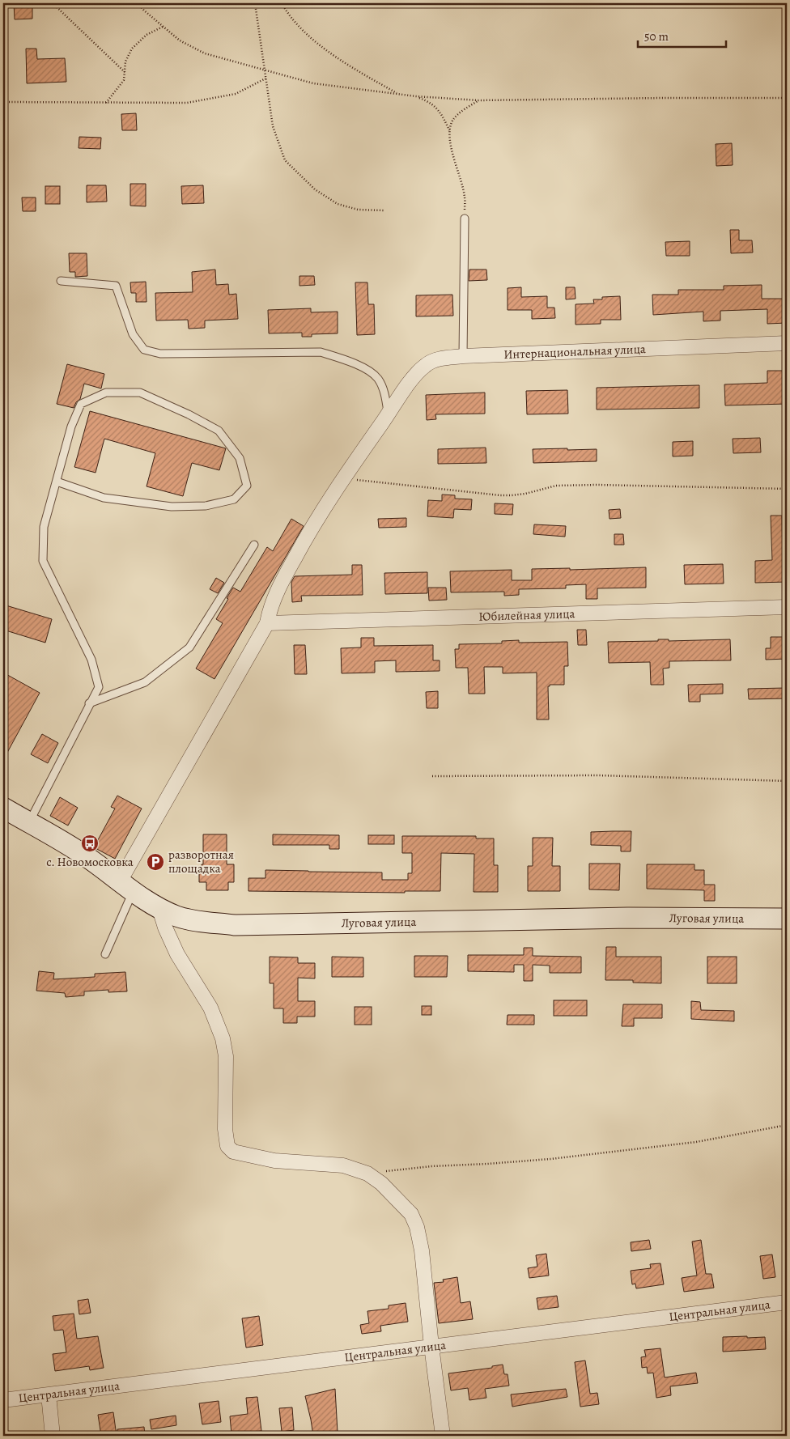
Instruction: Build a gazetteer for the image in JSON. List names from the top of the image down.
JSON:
{
  "streets": {
    "street": [
      "Интернациональная улица",
      "Юбилейная улица",
      "Луговая улица",
      "Центральная улица"
    ]
  },
  "crossings": [
    ["Интернациональная улица", "Юбилейная улица"],
    ["Интернациональная улица", "Луговая улица"]
  ],
  "places": {
    "bus stop": ["с. Новомосковка"],
    "parking": ["разворотная площадка"]
  },
  "scale_bar": "50 m"
}
